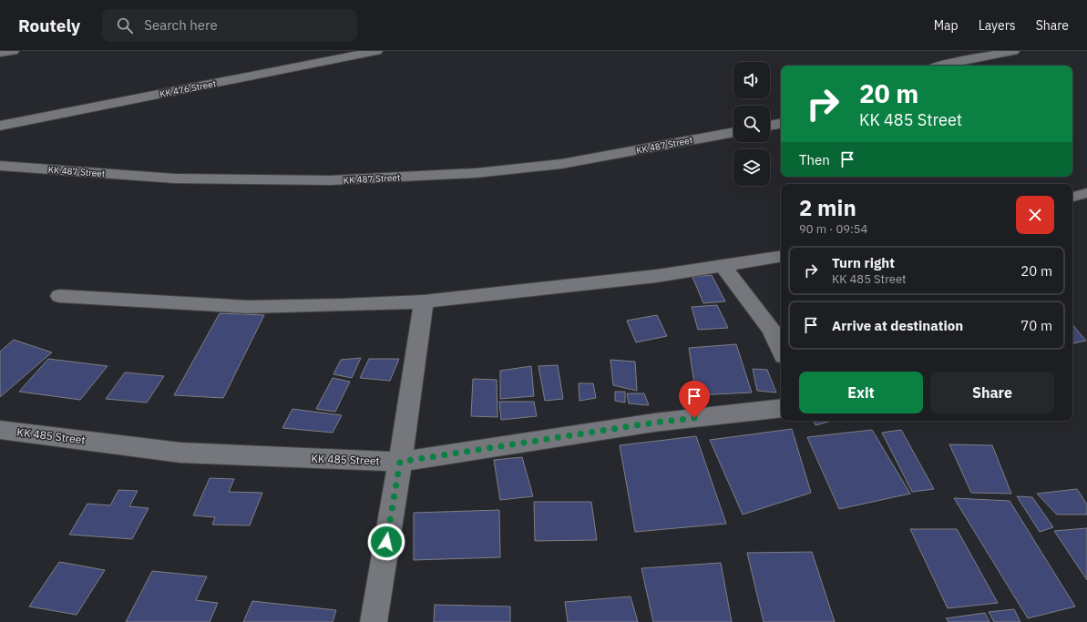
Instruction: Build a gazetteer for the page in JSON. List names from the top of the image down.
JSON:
{
  "streets": {
    "street": ["KK 476 Street", "KK 487 Street", "KK 485 Street"]
  },
  "page": {
    "header": "Routely",
    "search": "Search here",
    "nav": ["Map", "Layers", "Share"],
    "turn": ["20 m", "KK 485 Street"],
    "then": "Then",
    "heading": ["2 min", "90 m · 09:54"],
    "list": [
      {
        "name": "Turn right",
        "note": "KK 485 Street",
        "value": "20 m"
      },
      {
        "name": "Arrive at destination",
        "value": "70 m"
      }
    ],
    "buttons": ["Exit", "Share"]
  }
}
